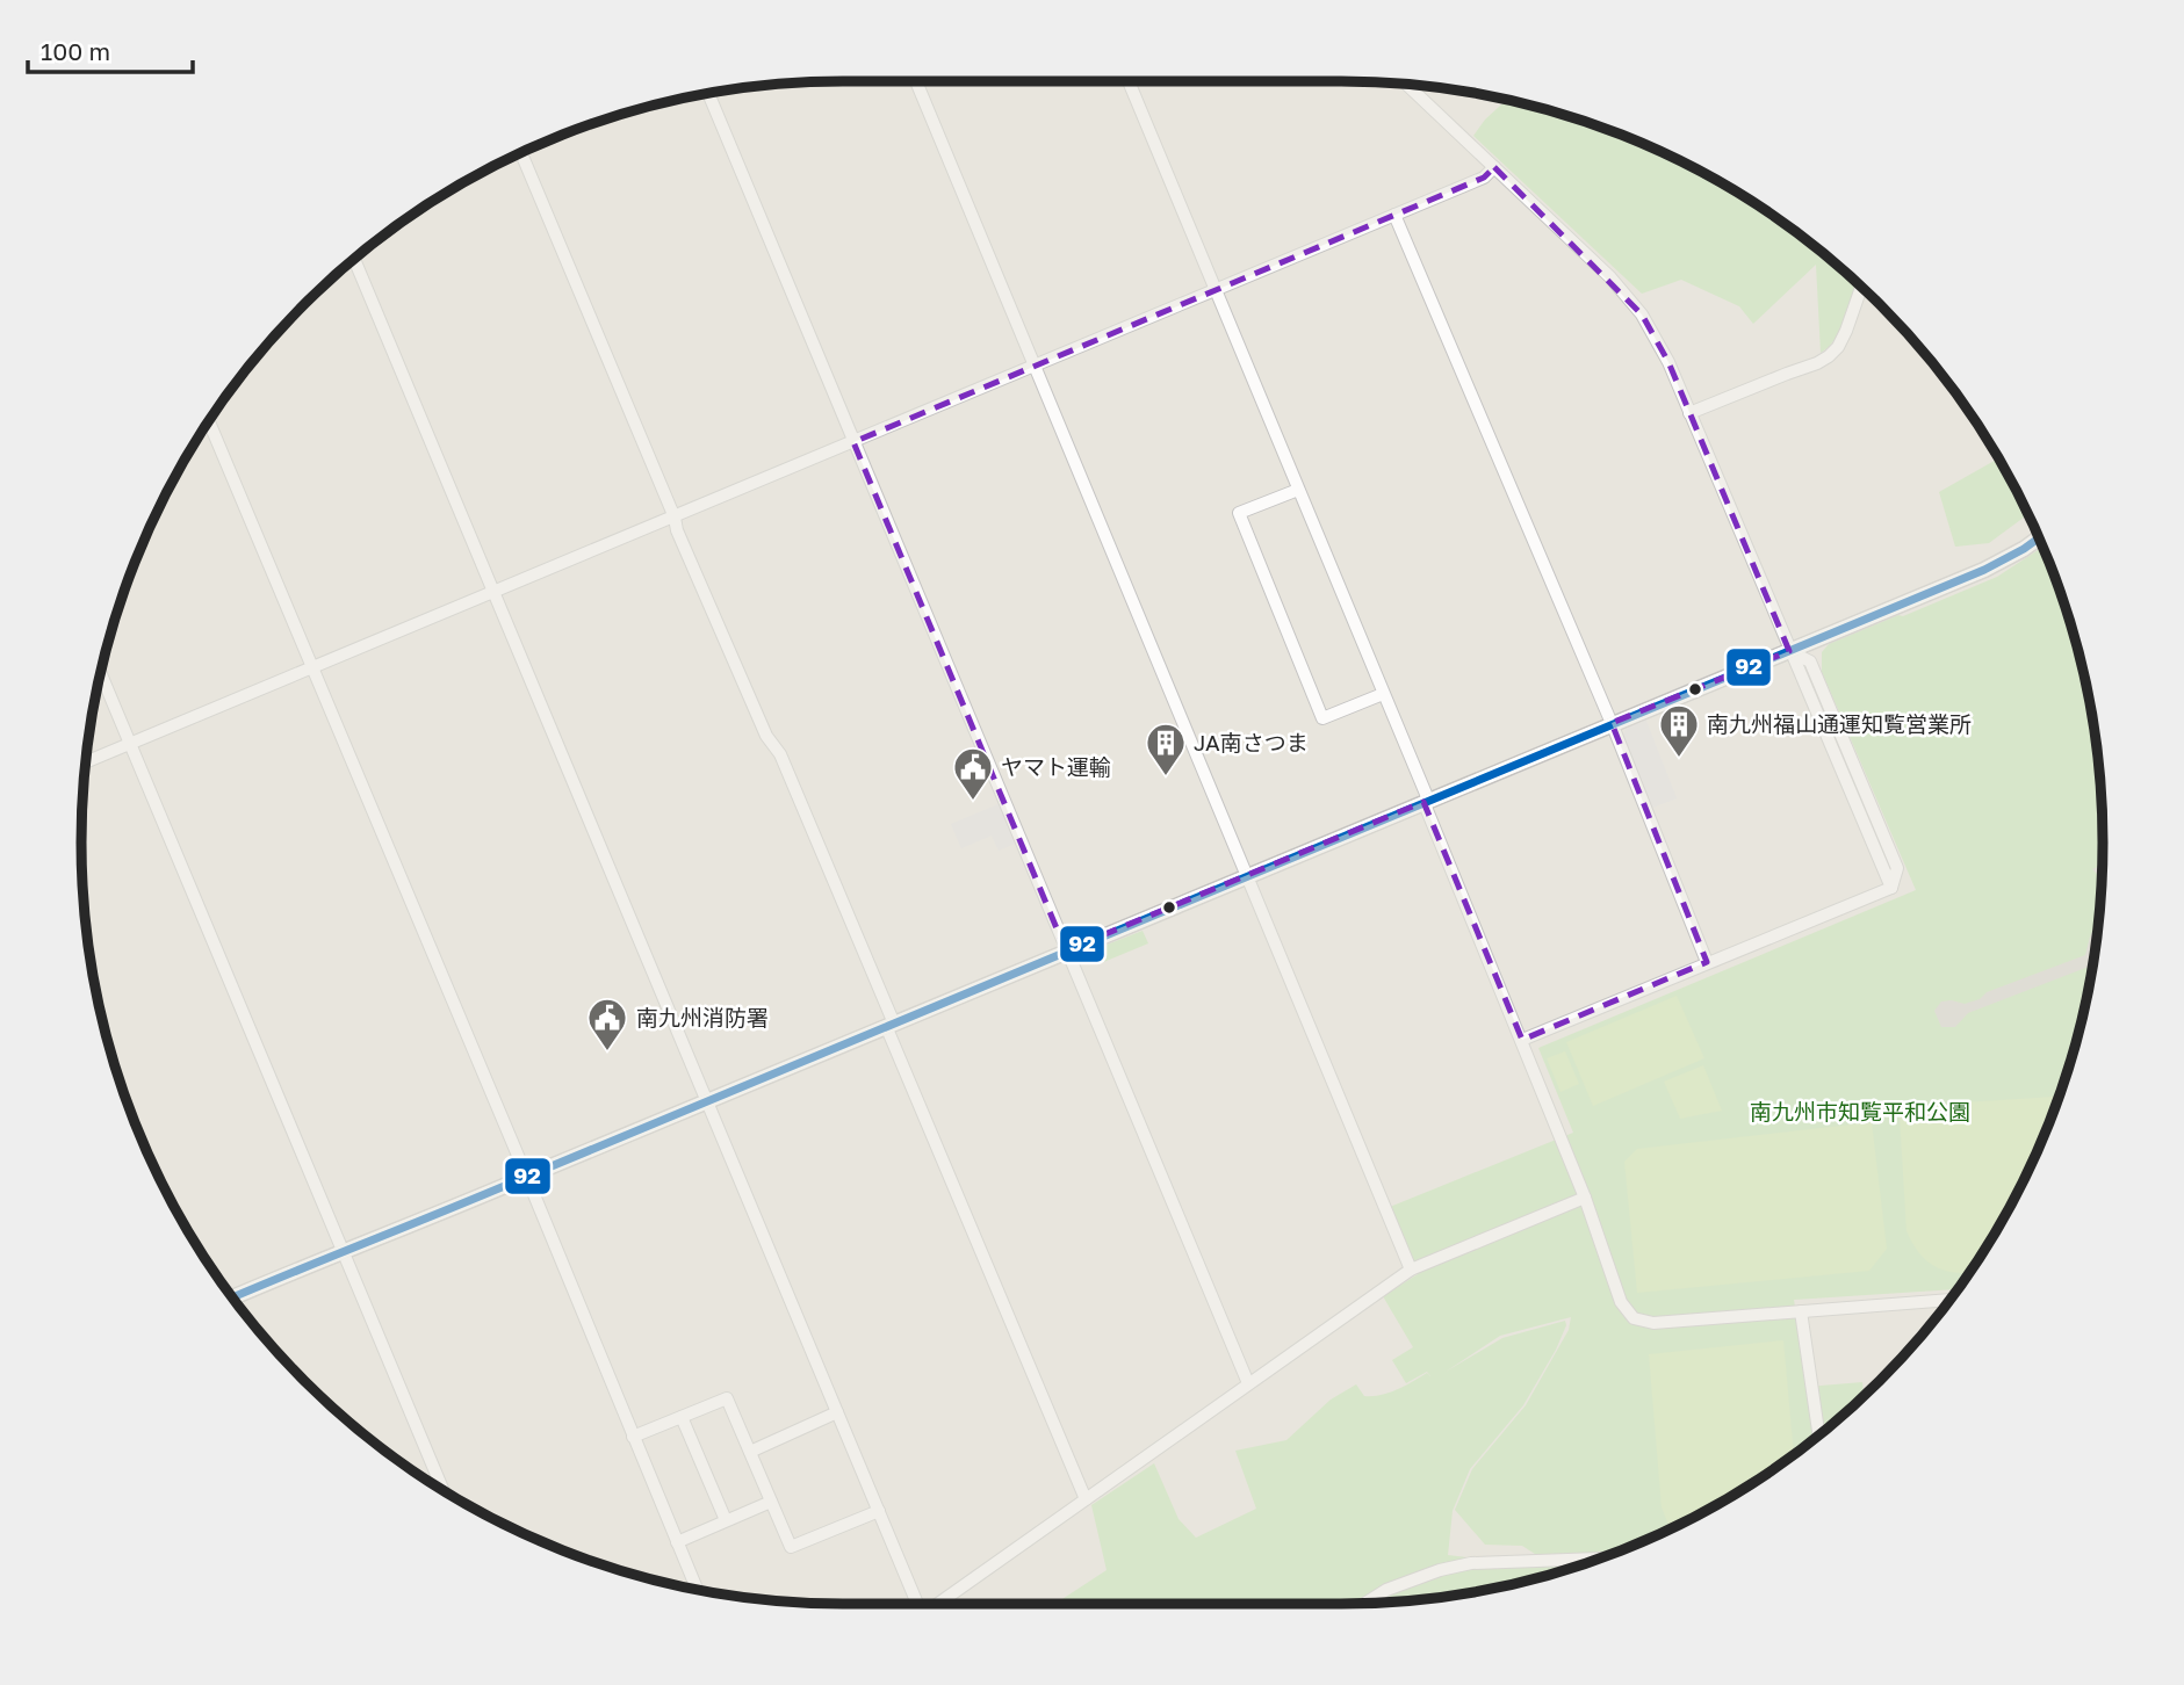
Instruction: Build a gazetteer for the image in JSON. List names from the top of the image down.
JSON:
{
  "parks": ["南九州市知覧平和公園"],
  "places": {
    "building": ["南九州福山通運知覧営業所", "JA南さつま"],
    "public building": ["ヤマト運輸", "南九州消防署"]
  },
  "lines": ["transit line 92"],
  "scale_bar": "100 m"
}
